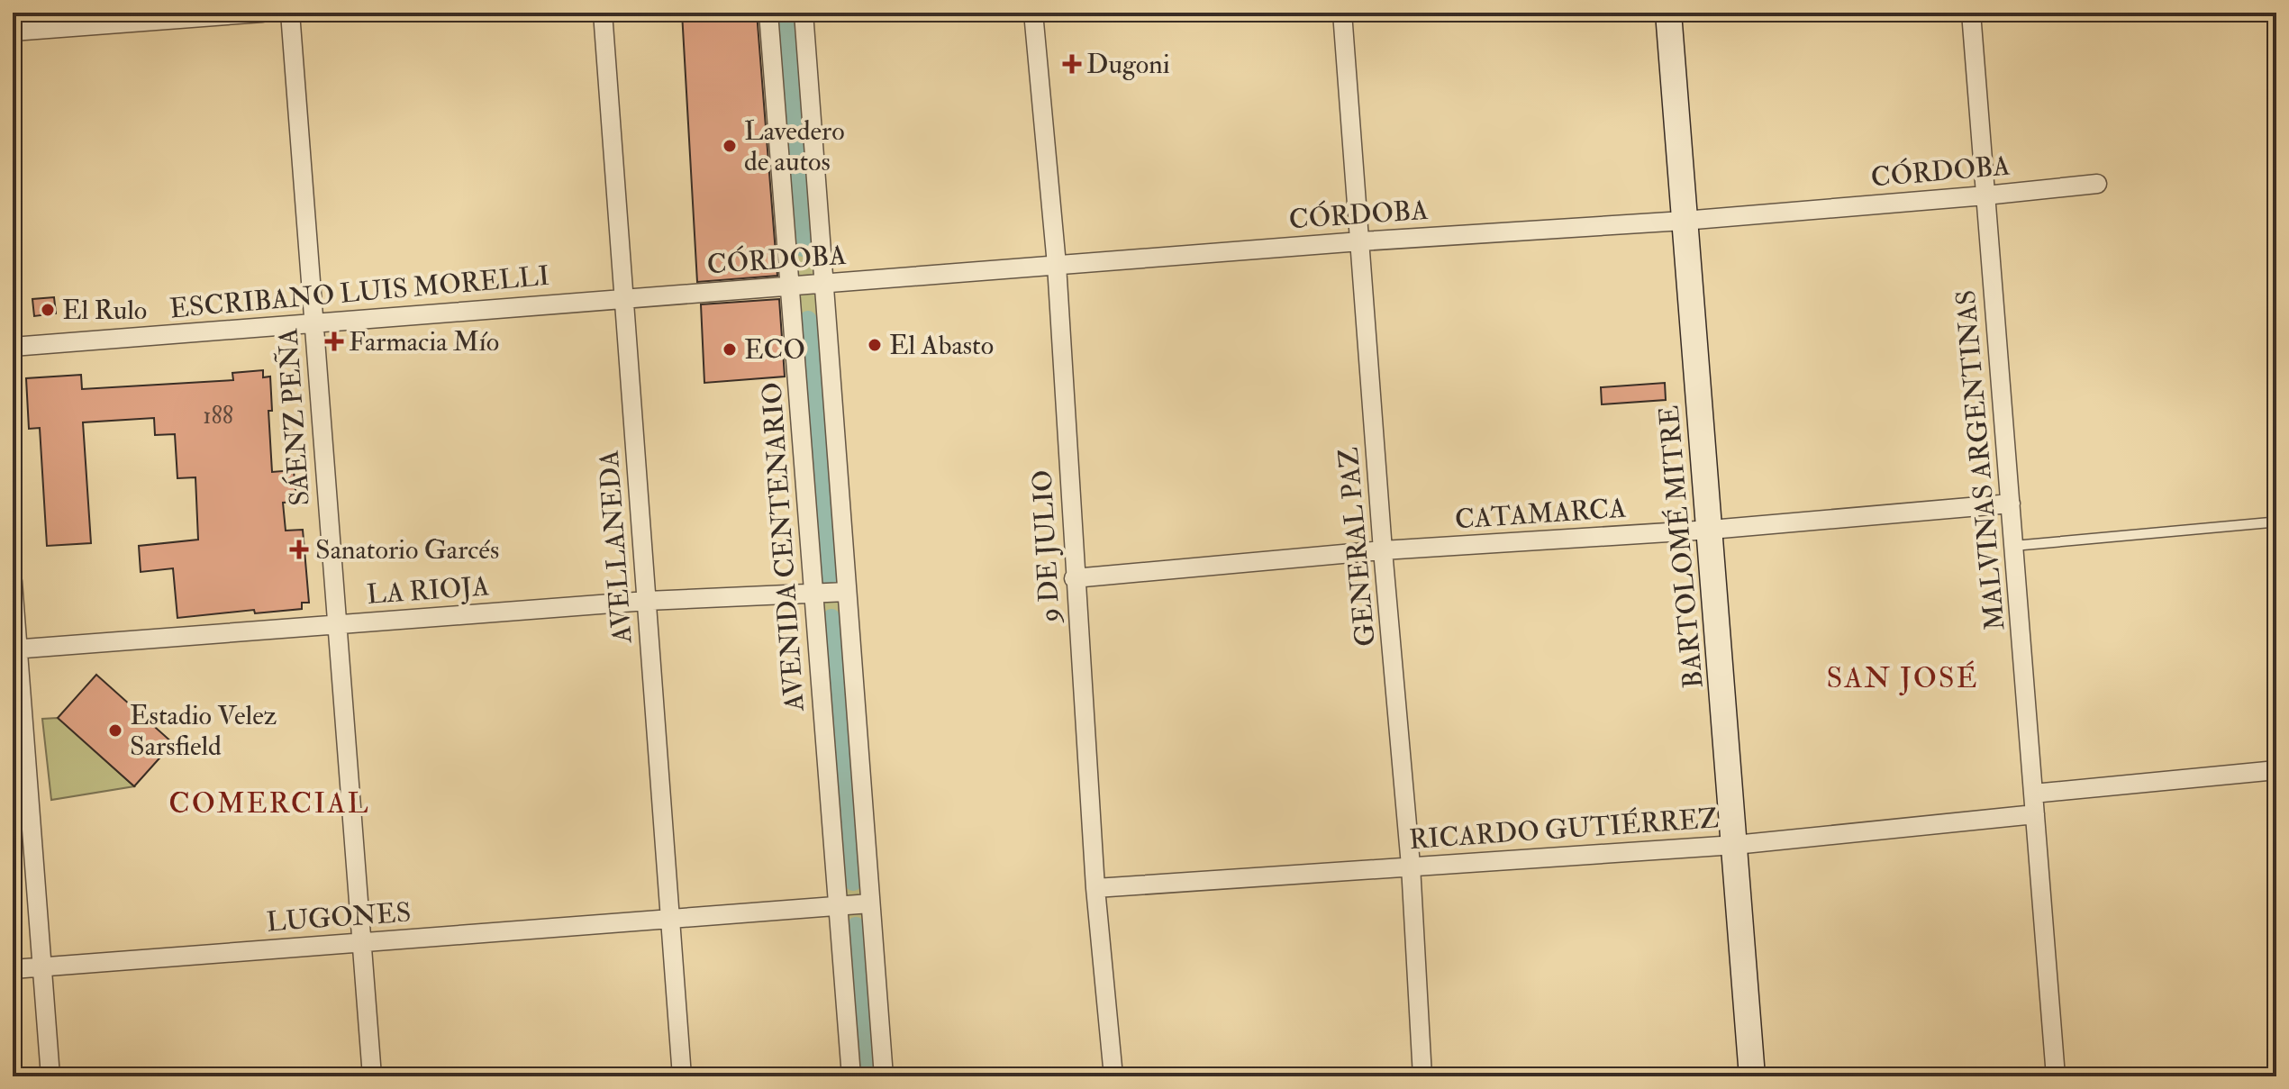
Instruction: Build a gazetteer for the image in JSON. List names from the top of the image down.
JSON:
{
  "streets": {
    "main road": ["BARTOLOMÉ MITRE"],
    "street": [
      "CÓRDOBA",
      "ESCRIBANO LUIS MORELLI",
      "SÁENZ PEÑA",
      "MALVINAS ARGENTINAS",
      "CATAMARCA",
      "9 DE JULIO",
      "AVELLANEDA",
      "AVENIDA CENTENARIO",
      "GENERAL PAZ",
      "LA RIOJA",
      "RICARDO GUTIÉRREZ",
      "LUGONES"
    ]
  },
  "crossings": [
    ["CÓRDOBA", "ESCRIBANO LUIS MORELLI"],
    ["CÓRDOBA", "MALVINAS ARGENTINAS"],
    ["CÓRDOBA", "9 DE JULIO"],
    ["CÓRDOBA", "AVELLANEDA"],
    ["CÓRDOBA", "AVENIDA CENTENARIO"],
    ["CÓRDOBA", "GENERAL PAZ"],
    ["CÓRDOBA", "BARTOLOMÉ MITRE"],
    ["ESCRIBANO LUIS MORELLI", "SÁENZ PEÑA"],
    ["ESCRIBANO LUIS MORELLI", "AVELLANEDA"],
    ["SÁENZ PEÑA", "LA RIOJA"],
    ["SÁENZ PEÑA", "LUGONES"],
    ["MALVINAS ARGENTINAS", "CATAMARCA"],
    ["MALVINAS ARGENTINAS", "RICARDO GUTIÉRREZ"],
    ["CATAMARCA", "9 DE JULIO"],
    ["CATAMARCA", "GENERAL PAZ"],
    ["CATAMARCA", "BARTOLOMÉ MITRE"],
    ["9 DE JULIO", "RICARDO GUTIÉRREZ"],
    ["AVELLANEDA", "LA RIOJA"],
    ["AVELLANEDA", "LUGONES"],
    ["AVENIDA CENTENARIO", "LA RIOJA"],
    ["GENERAL PAZ", "RICARDO GUTIÉRREZ"],
    ["BARTOLOMÉ MITRE", "RICARDO GUTIÉRREZ"]
  ],
  "districts": ["SAN JOSÉ", "COMERCIAL"],
  "places": {
    "health": ["Dugoni", "Farmacia Mío", "Sanatorio Garcés"],
    "other": [
      "Lavedero de autos",
      "El Rulo",
      "El Abasto",
      "ECO",
      "Estadio Velez Sarsfield"
    ]
  },
  "house_numbers": ["188"]
}
